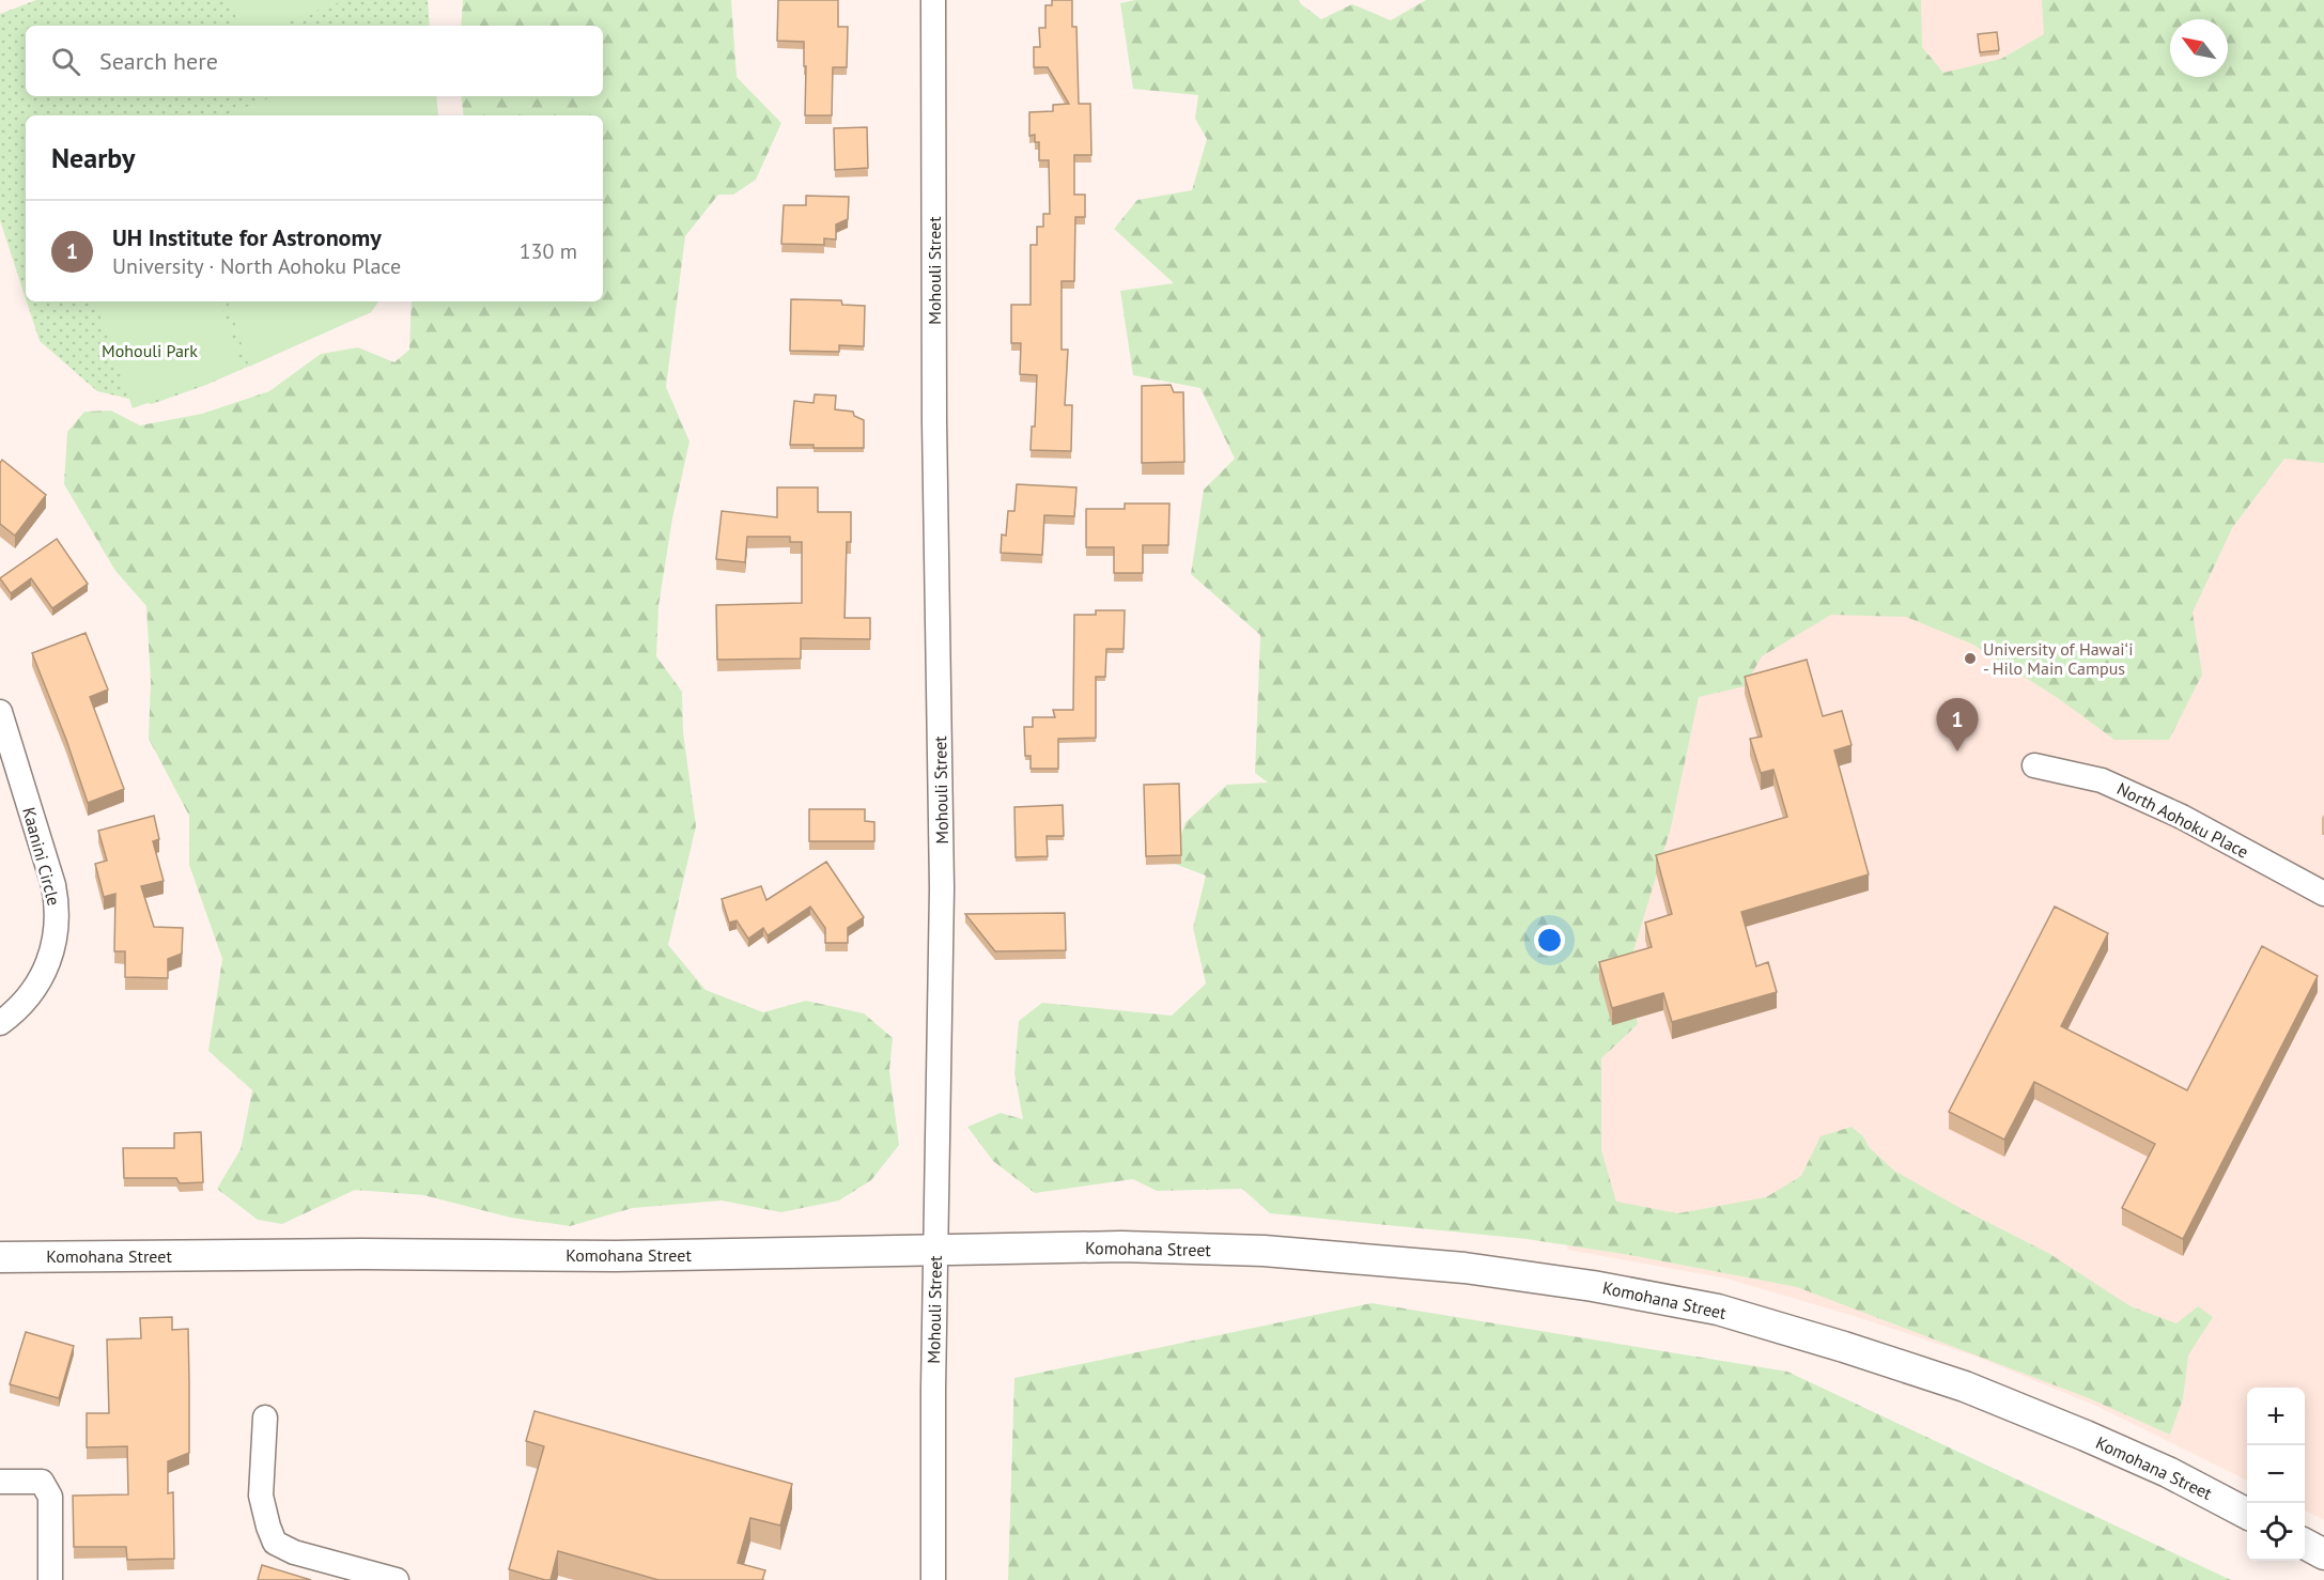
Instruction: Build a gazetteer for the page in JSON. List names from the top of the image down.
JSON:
{
  "streets": {
    "main road": ["Komohana Street"],
    "street": ["Mohouli Street", "North Aohoku Place", "Kaanini Circle"]
  },
  "crossings": [
    ["Mohouli Street", "Komohana Street"]
  ],
  "parks": ["Mohouli Park"],
  "places": ["University of Hawaiʻi - Hilo Main Campus"],
  "north": "top left",
  "page": {
    "search": "Search here",
    "heading": "Nearby",
    "list": [
      {
        "mark": "1",
        "name": "UH Institute for Astronomy",
        "note": "University · North Aohoku Place",
        "value": "130 m"
      }
    ],
    "pins": "1",
    "map_buttons": ["+", "−"]
  }
}
